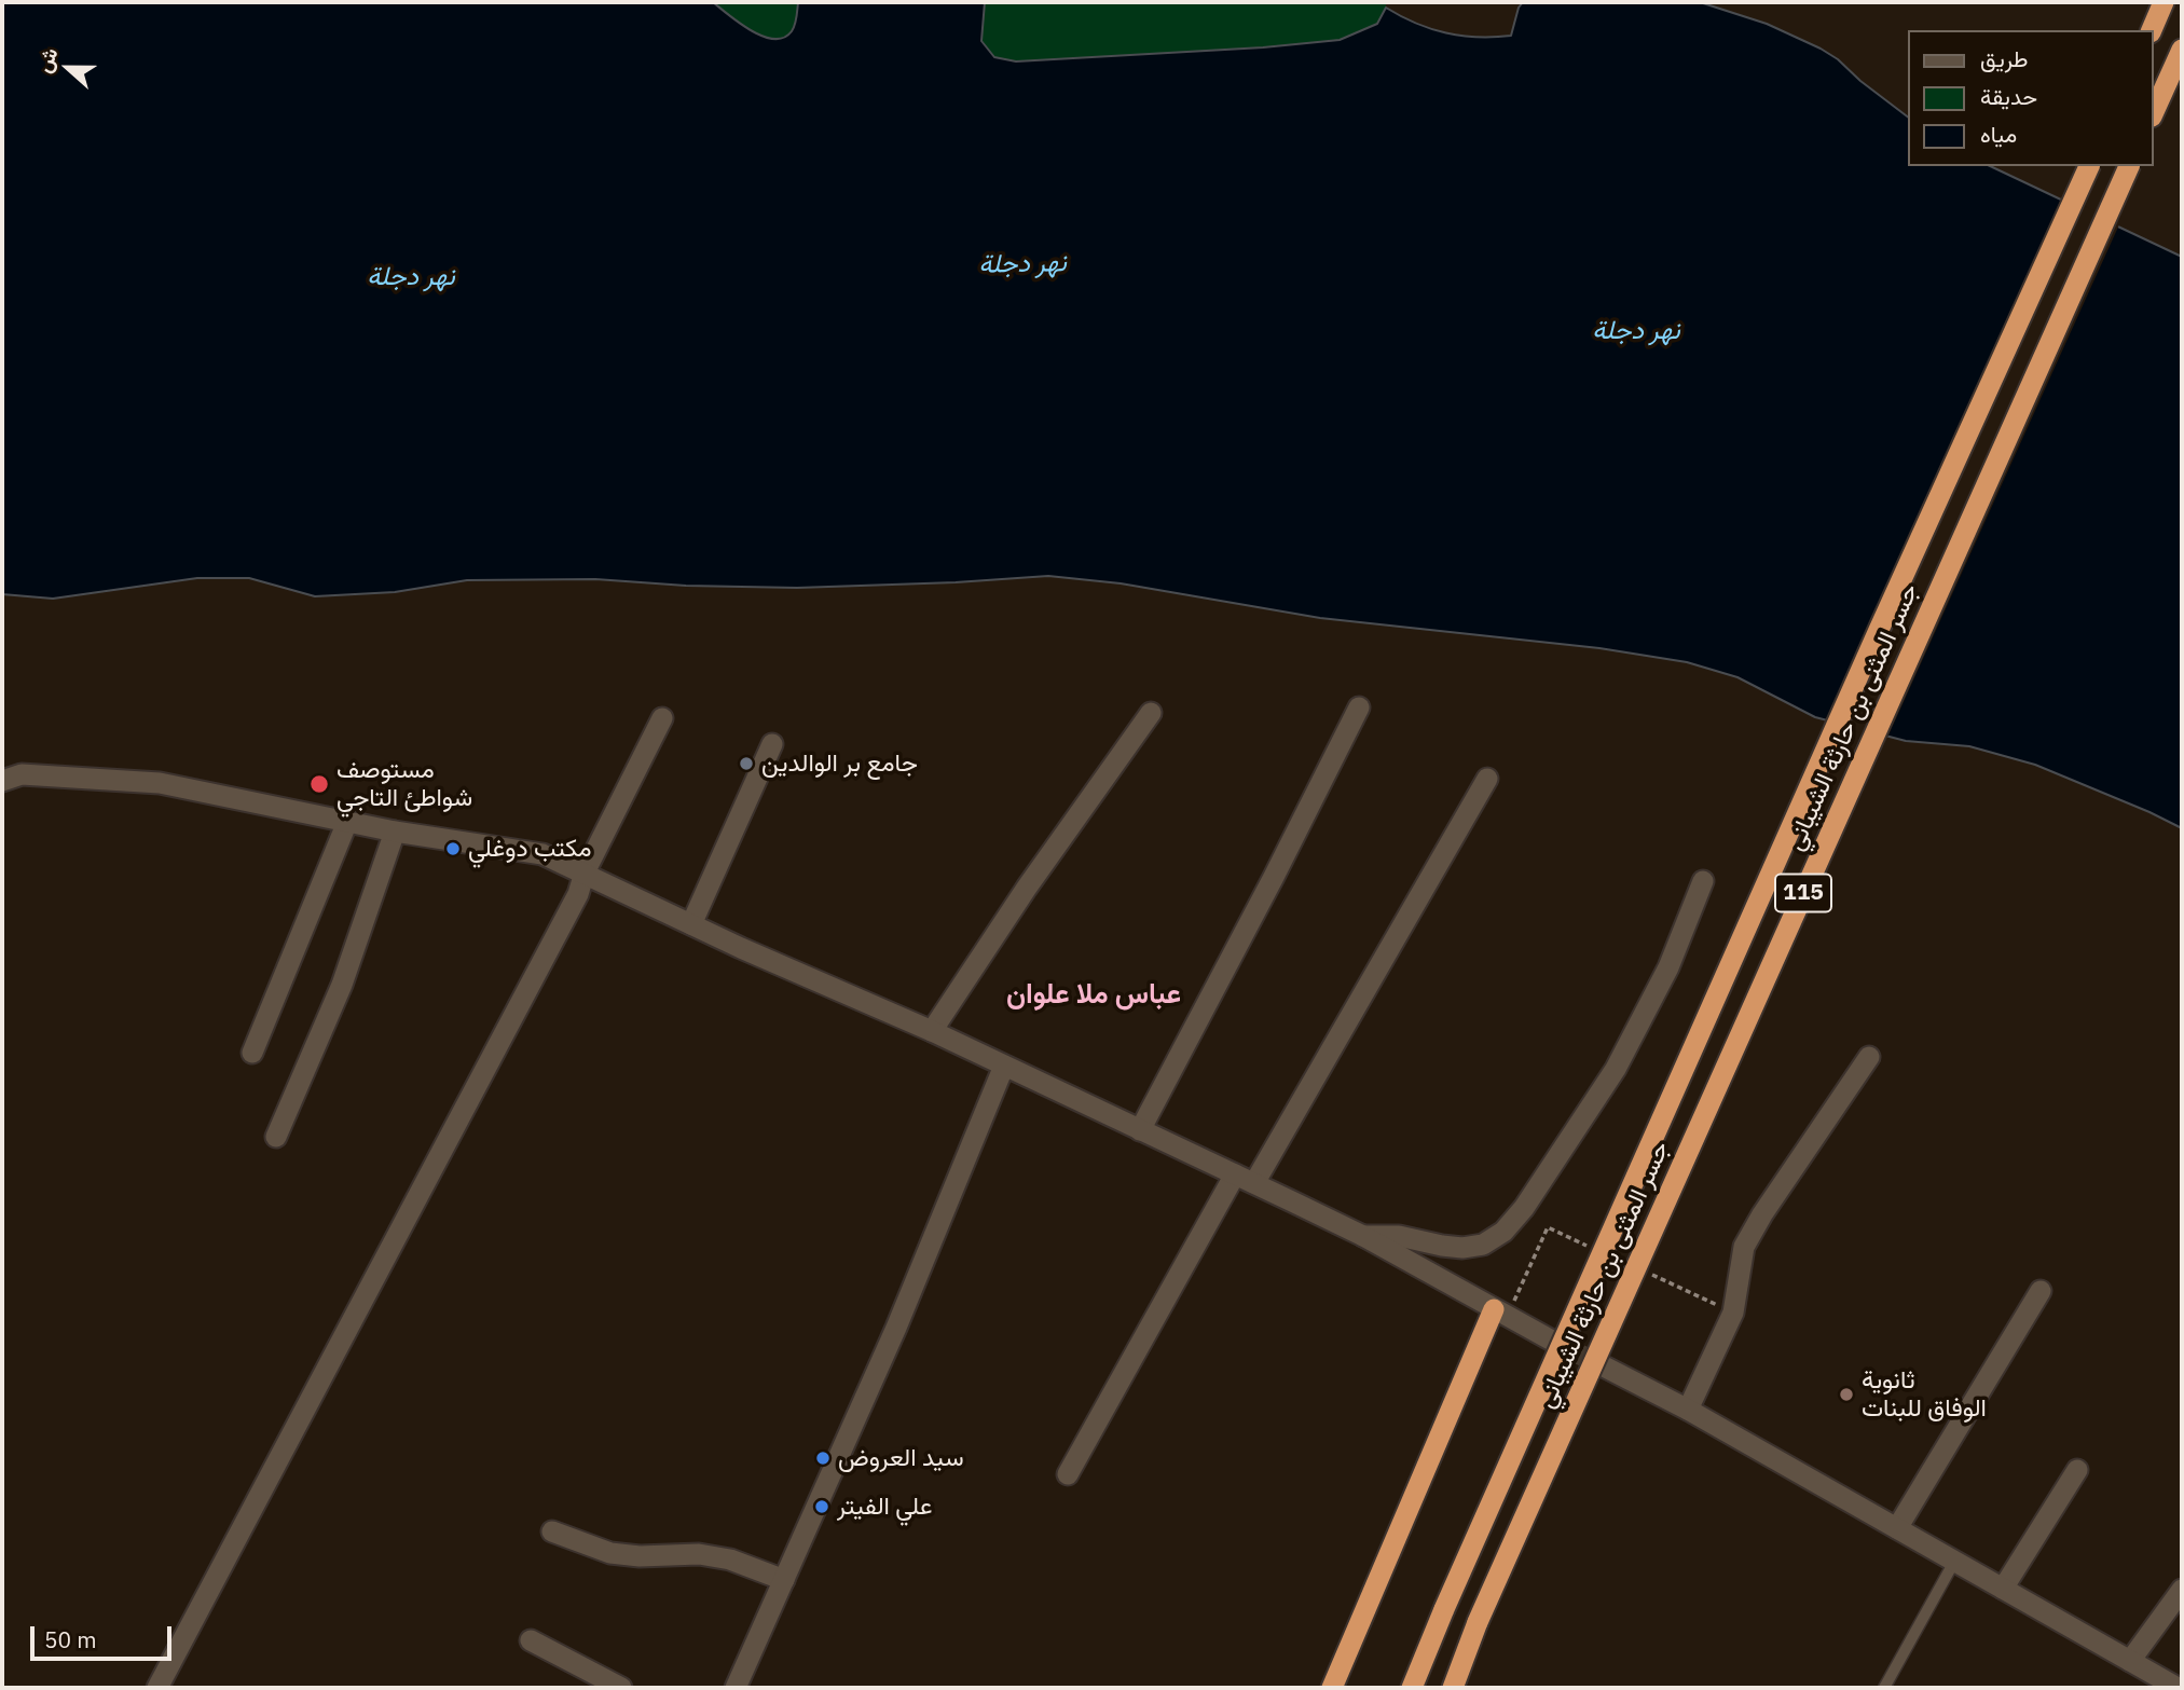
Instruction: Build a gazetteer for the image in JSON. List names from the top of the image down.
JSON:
{
  "streets": {
    "highway": ["جسر المثنى بن حارثة الشيباني", "115"]
  },
  "districts": ["عباس ملا علوان"],
  "water": ["نهر دجلة"],
  "places": [
    "جامع بر الوالدين",
    "مستوصف شواطئ التاجي",
    "مكتب دوغلي",
    "ثانوية الوفاق للبنات",
    "سيد العروض",
    "علي الفيتر"
  ],
  "legend": ["طريق", "حديقة", "مياه"],
  "scale_bar": "50 m",
  "north": "left"
}
